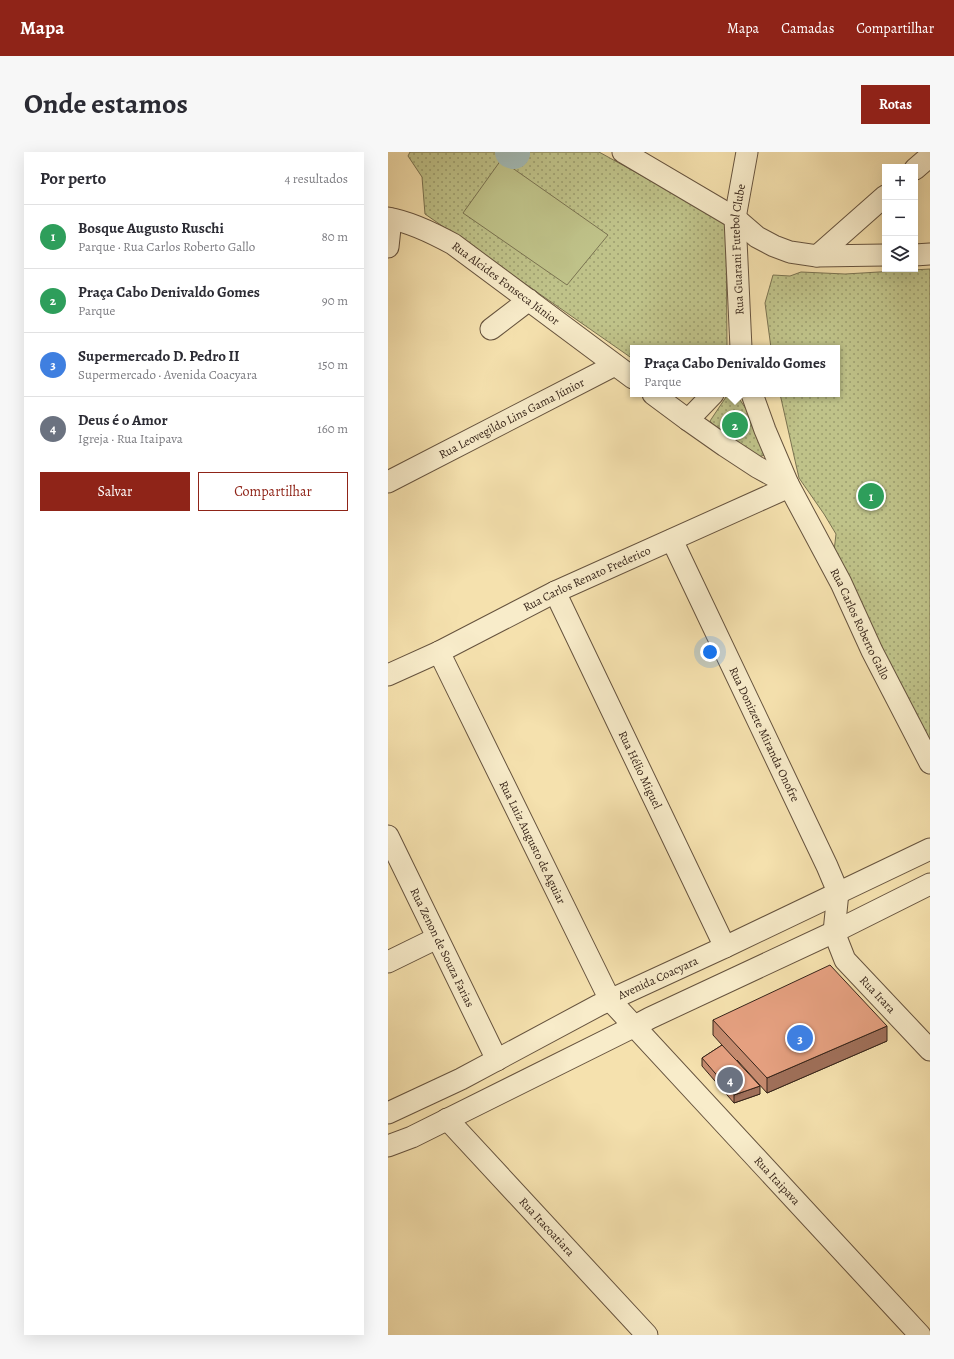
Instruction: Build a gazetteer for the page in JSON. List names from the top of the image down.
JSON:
{
  "streets": {
    "street": [
      "Rua Guarani Futebol Clube",
      "Rua Alcides Fonseca Júnior",
      "Rua Leovegildo Lins Gama Júnior",
      "Rua Carlos Renato Frederico",
      "Rua Carlos Roberto Gallo",
      "Rua Donizete Miranda Onofre",
      "Rua Hélio Miguel",
      "Rua Luiz Augusto de Aguiar",
      "Rua Zenon de Souza Farias",
      "Avenida Coacyara",
      "Rua Irara",
      "Rua Itaipava",
      "Rua Itacoatiara"
    ]
  },
  "crossings": [
    ["Rua Alcides Fonseca Júnior", "Rua Leovegildo Lins Gama Júnior"],
    ["Rua Carlos Renato Frederico", "Rua Carlos Roberto Gallo"],
    ["Rua Carlos Renato Frederico", "Rua Donizete Miranda Onofre"],
    ["Rua Carlos Renato Frederico", "Rua Hélio Miguel"],
    ["Rua Carlos Renato Frederico", "Rua Luiz Augusto de Aguiar"],
    ["Rua Donizete Miranda Onofre", "Avenida Coacyara"],
    ["Rua Donizete Miranda Onofre", "Rua Irara"],
    ["Rua Hélio Miguel", "Avenida Coacyara"],
    ["Rua Luiz Augusto de Aguiar", "Avenida Coacyara"],
    ["Rua Luiz Augusto de Aguiar", "Rua Itaipava"],
    ["Rua Zenon de Souza Farias", "Avenida Coacyara"]
  ],
  "page": {
    "header": "Mapa",
    "nav": ["Mapa", "Camadas", "Compartilhar"],
    "title": "Onde estamos",
    "buttons": [
      "Rotas",
      ["Salvar", "Compartilhar"]
    ],
    "heading": ["Por perto", "4 resultados"],
    "map_buttons": ["+", "−"],
    "list": [
      {
        "mark": "1",
        "name": "Bosque Augusto Ruschi",
        "note": "Parque · Rua Carlos Roberto Gallo",
        "value": "80 m"
      },
      {
        "mark": "2",
        "name": "Praça Cabo Denivaldo Gomes",
        "note": "Parque",
        "value": "90 m"
      },
      {
        "mark": "3",
        "name": "Supermercado D. Pedro II",
        "note": "Supermercado · Avenida Coacyara",
        "value": "150 m"
      },
      {
        "mark": "4",
        "name": "Deus é o Amor",
        "note": "Igreja · Rua Itaipava",
        "value": "160 m"
      }
    ],
    "popup": ["Praça Cabo Denivaldo Gomes", "Parque"],
    "pins": [
      "2",
      "1",
      "3",
      "4"
    ]
  }
}
